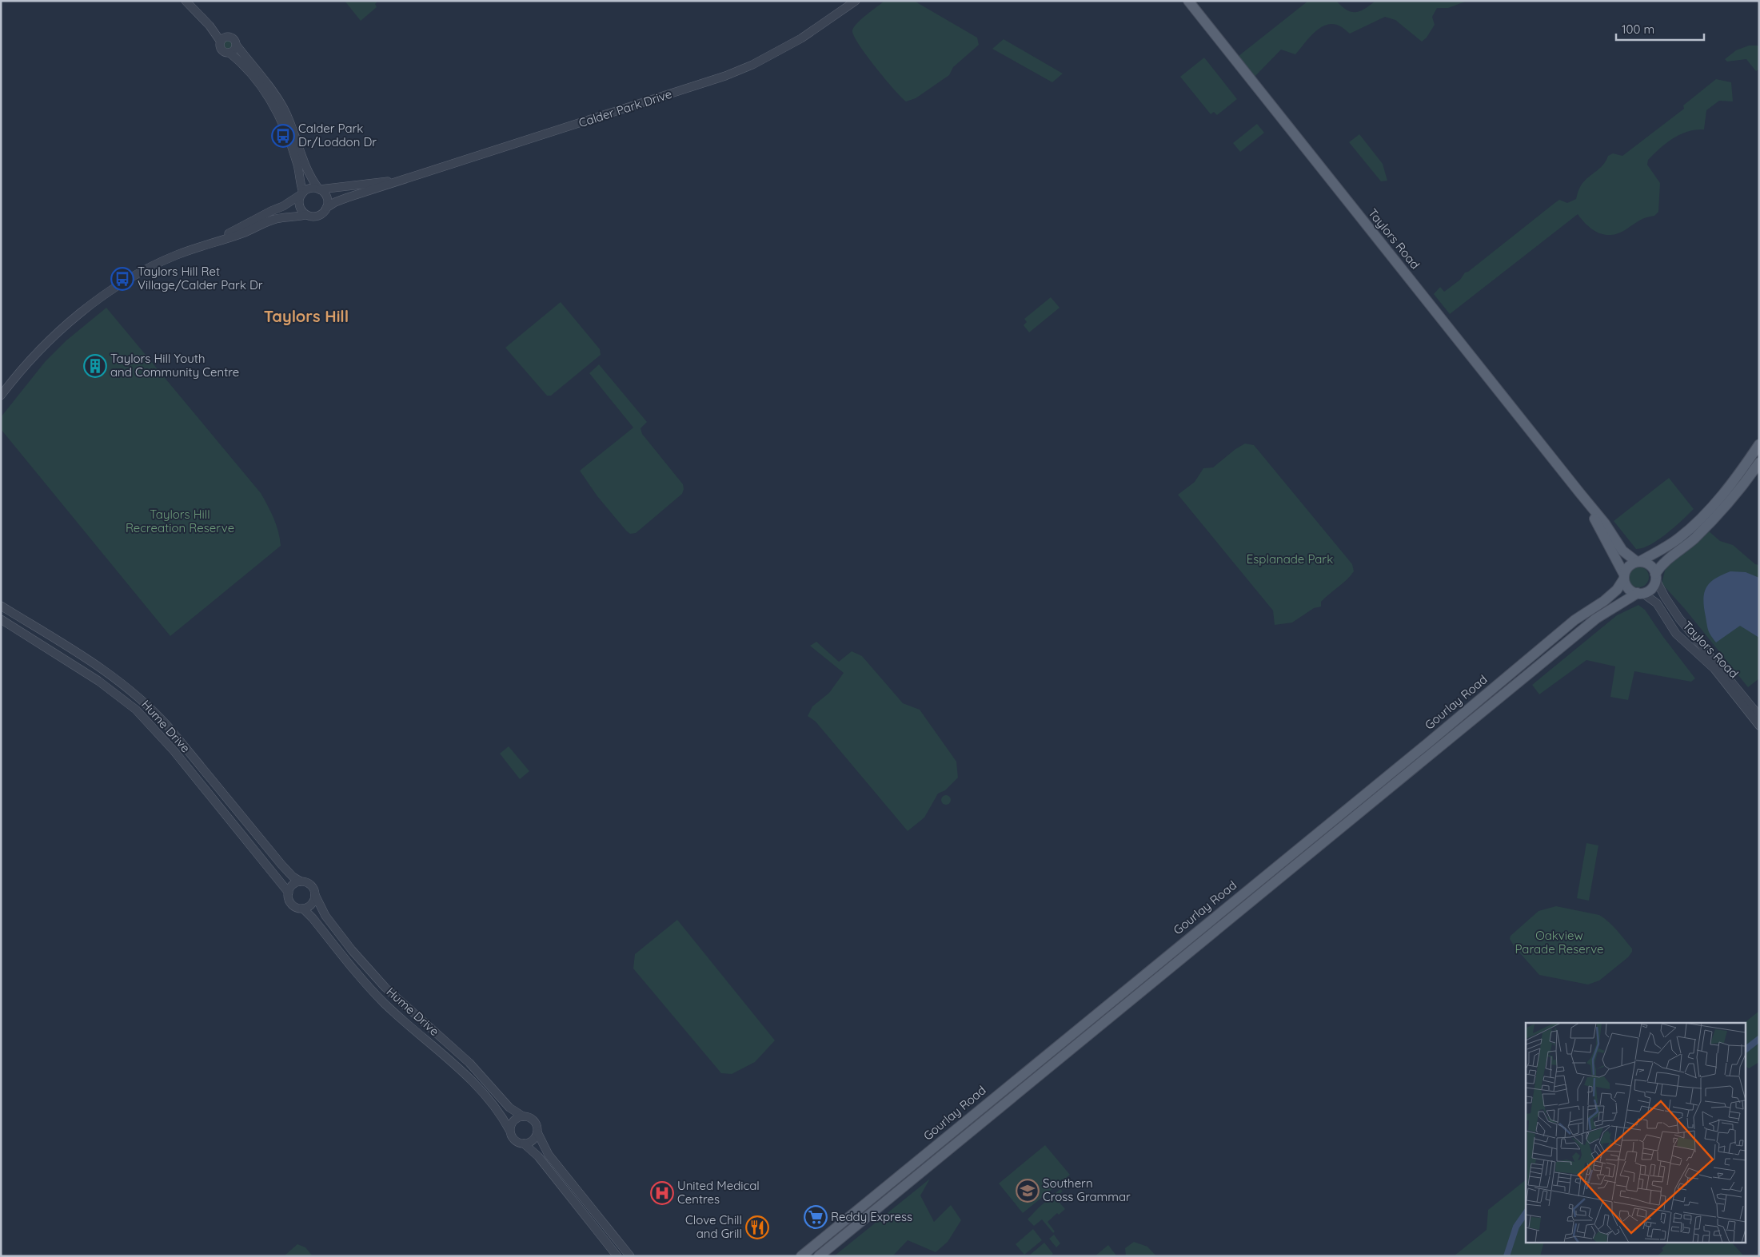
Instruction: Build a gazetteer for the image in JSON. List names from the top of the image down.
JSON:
{
  "streets": {
    "main road": ["Taylors Road", "Gourlay Road"],
    "street": ["Calder Park Drive", "Hume Drive"]
  },
  "crossings": [
    ["Taylors Road", "Gourlay Road"]
  ],
  "districts": ["Taylors Hill"],
  "parks": ["Taylors Hill Recreation Reserve", "Esplanade Park", "Oakview Parade Reserve"],
  "places": {
    "bus stop": ["Calder Park Dr/Loddon Dr", "Taylors Hill Ret Village/Calder Park Dr"],
    "building": ["Taylors Hill Youth and Community Centre"],
    "school or university": ["Southern Cross Grammar"],
    "hospital": ["United Medical Centres"],
    "supermarket": ["Reddy Express"],
    "restaurant": ["Clove Chill and Grill"]
  },
  "scale_bar": "100 m"
}
